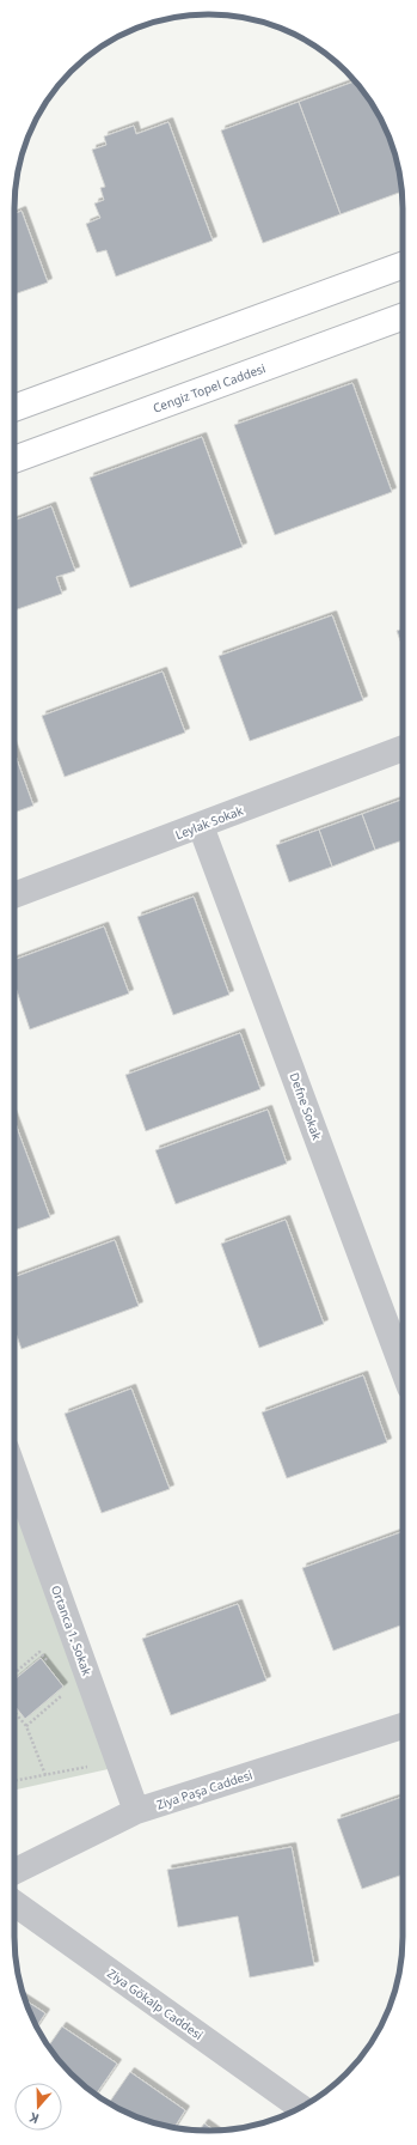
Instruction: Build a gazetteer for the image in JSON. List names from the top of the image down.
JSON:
{
  "streets": {
    "main road": ["Cengiz Topel Caddesi"],
    "street": [
      "Leylak Sokak",
      "Defne Sokak",
      "Ortanca 1. Sokak",
      "Ziya Paşa Caddesi",
      "Ziya Gökalp Caddesi"
    ]
  },
  "crossings": [
    ["Leylak Sokak", "Defne Sokak"],
    ["Ortanca 1. Sokak", "Ziya Paşa Caddesi"]
  ],
  "north": "bottom"
}
